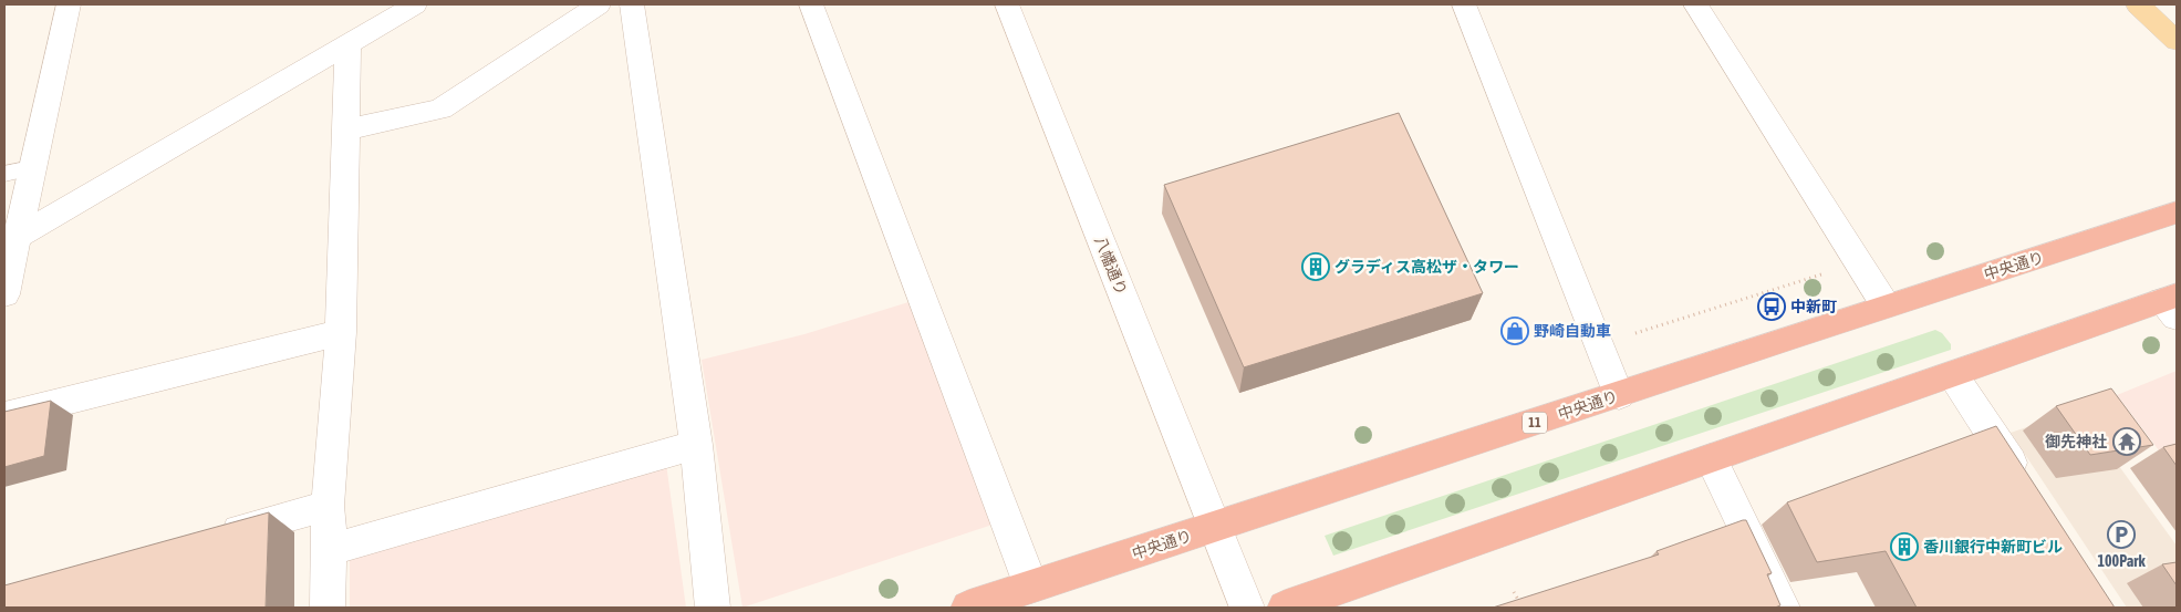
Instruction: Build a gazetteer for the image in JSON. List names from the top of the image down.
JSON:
{
  "streets": {
    "highway": ["中央通り", "11"],
    "street": ["八幡通り"]
  },
  "crossings": [
    ["八幡通り", "中央通り"]
  ],
  "places": {
    "building": ["グラディス高松ザ・タワー", "香川銀行中新町ビル"],
    "bus stop": ["中新町"],
    "shop": ["野崎自動車"],
    "temple": ["御先神社"],
    "parking": ["100Park"]
  }
}
